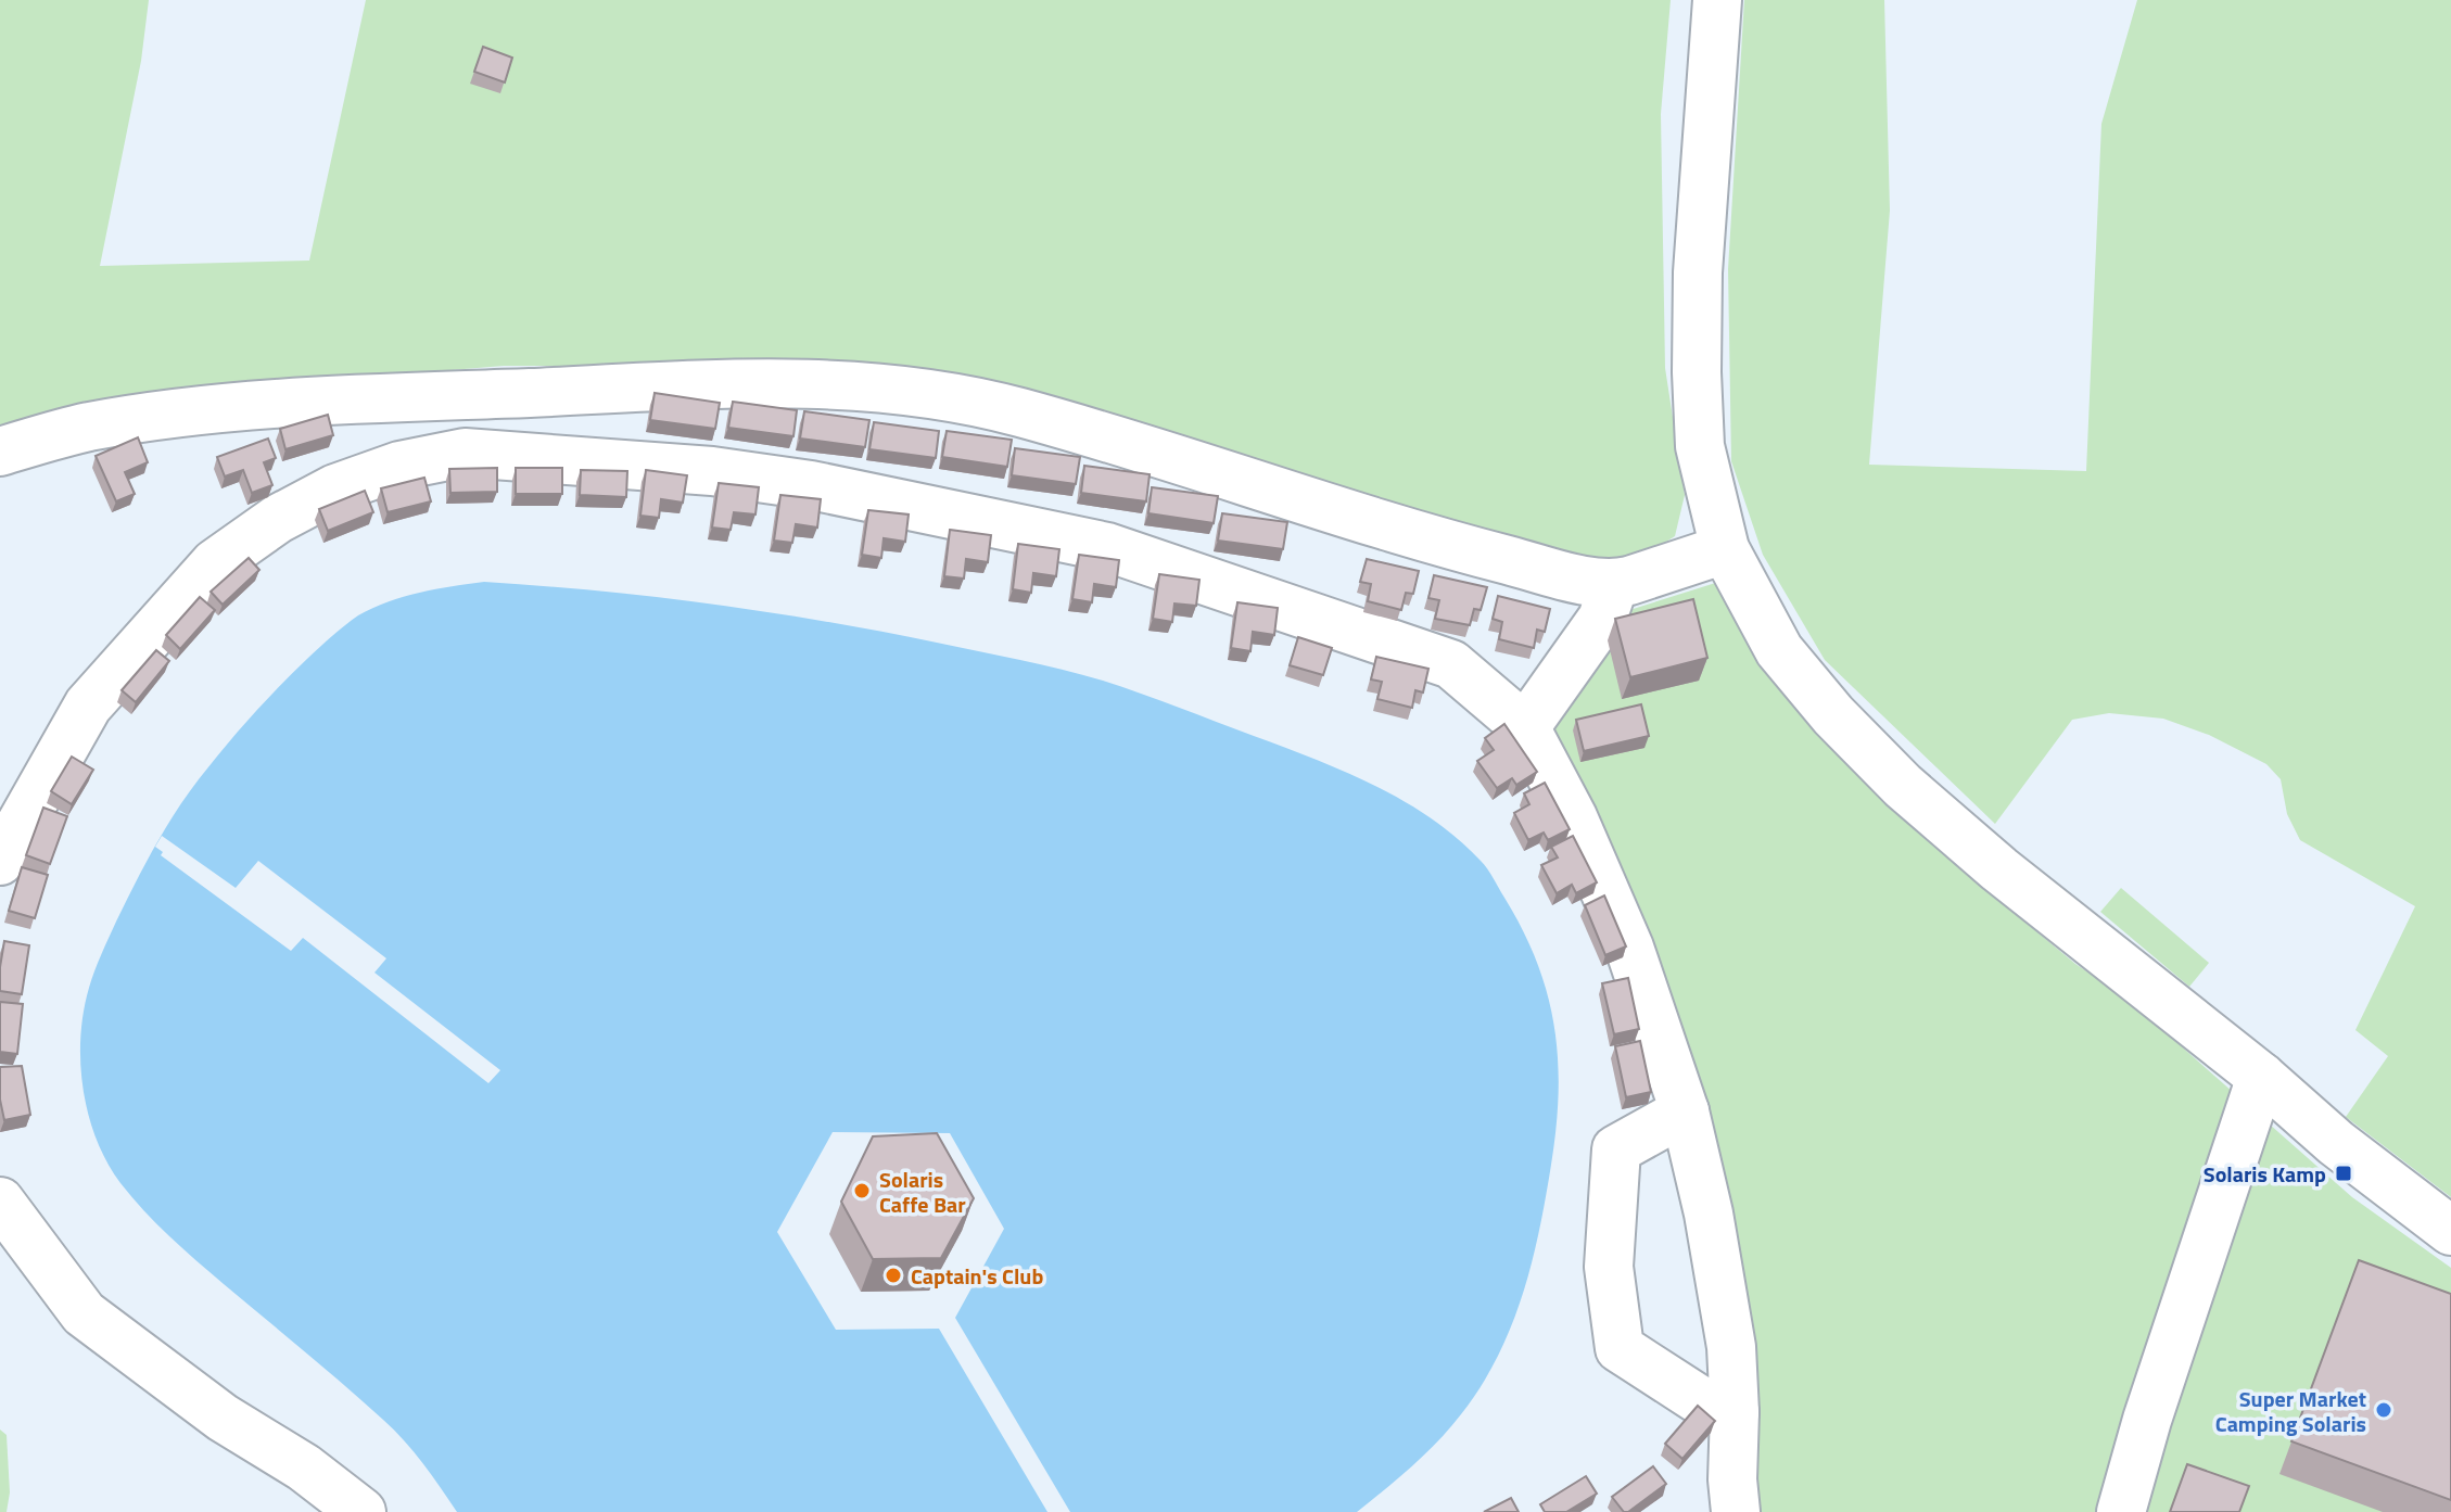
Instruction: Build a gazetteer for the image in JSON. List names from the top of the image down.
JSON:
{
  "places": {
    "transit": ["Solaris Kamp"],
    "other": ["Solaris Caffe Bar", "Captain's Club", "Super Market Camping Solaris"]
  }
}
